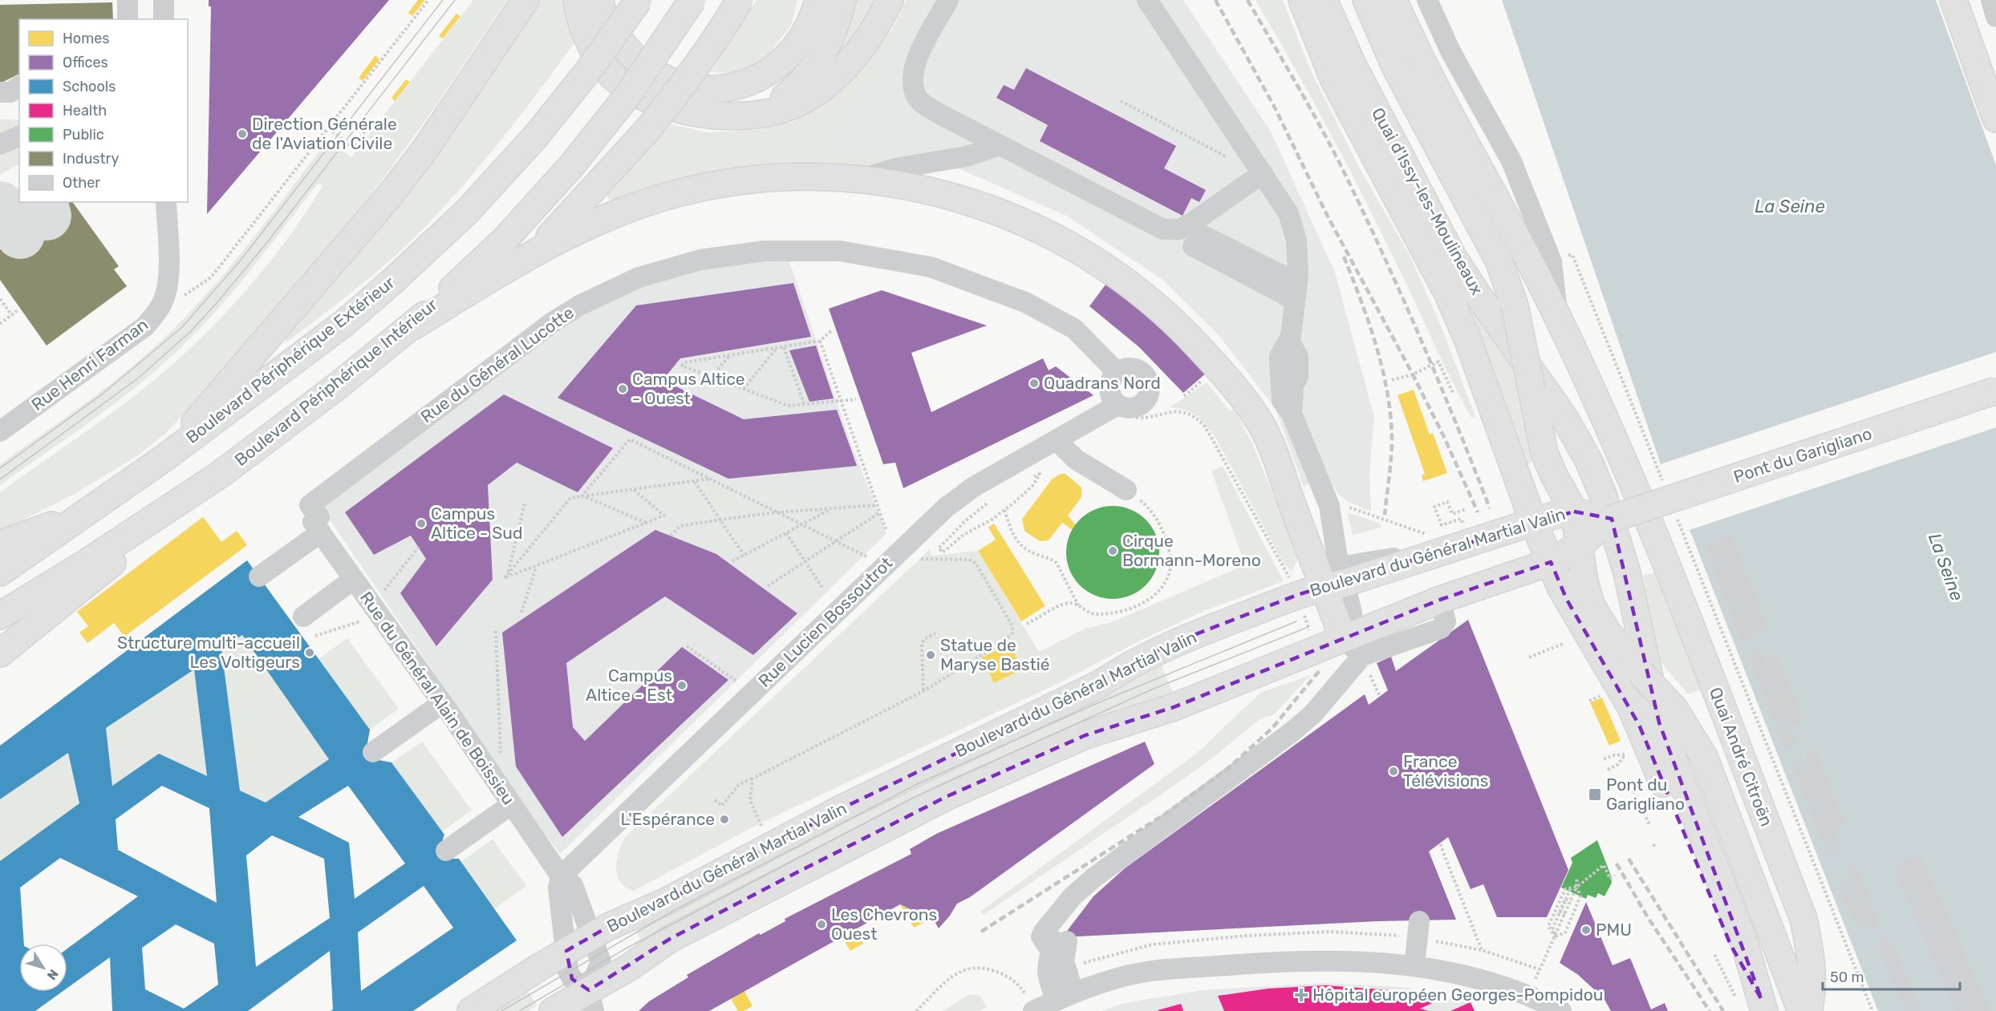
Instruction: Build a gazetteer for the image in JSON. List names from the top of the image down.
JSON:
{
  "streets": {
    "main road": [
      "Quai d'Issy-les-Moulineaux",
      "Boulevard Périphérique Extérieur",
      "Boulevard Périphérique Intérieur",
      "Pont du Garigliano",
      "Boulevard du Général Martial Valin",
      "Quai André Citroën"
    ],
    "street": [
      "Rue Henri Farman",
      "Rue du Général Lucotte",
      "Rue Lucien Bossoutrot",
      "Rue du Général Alain de Boissieu"
    ]
  },
  "crossings": [
    ["Quai d'Issy-les-Moulineaux", "Pont du Garigliano"],
    ["Quai d'Issy-les-Moulineaux", "Boulevard du Général Martial Valin"],
    ["Rue du Général Lucotte", "Rue Lucien Bossoutrot"],
    ["Rue du Général Lucotte", "Rue du Général Alain de Boissieu"],
    ["Pont du Garigliano", "Boulevard du Général Martial Valin"],
    ["Boulevard du Général Martial Valin", "Rue du Général Alain de Boissieu"],
    ["Rue Lucien Bossoutrot", "Rue du Général Alain de Boissieu"]
  ],
  "water": ["La Seine"],
  "places": {
    "other": [
      "Direction Générale de l'Aviation Civile",
      "Quadrans Nord",
      "Campus Altice - Ouest",
      "Campus Altice - Sud",
      "Cirque Bormann-Moreno",
      "Structure multi-accueil Les Voltigeurs",
      "Statue de Maryse Bastié",
      "Campus Altice - Est",
      "France Télévisions",
      "L'Espérance",
      "Les Chevrons Ouest",
      "PMU"
    ],
    "transit": ["Pont du Garigliano"],
    "health": ["Hôpital européen Georges-Pompidou"]
  },
  "legend": [
    "Homes",
    "Offices",
    "Schools",
    "Health",
    "Public",
    "Industry",
    "Other"
  ],
  "scale_bar": "50 m",
  "north": "bottom right"
}
